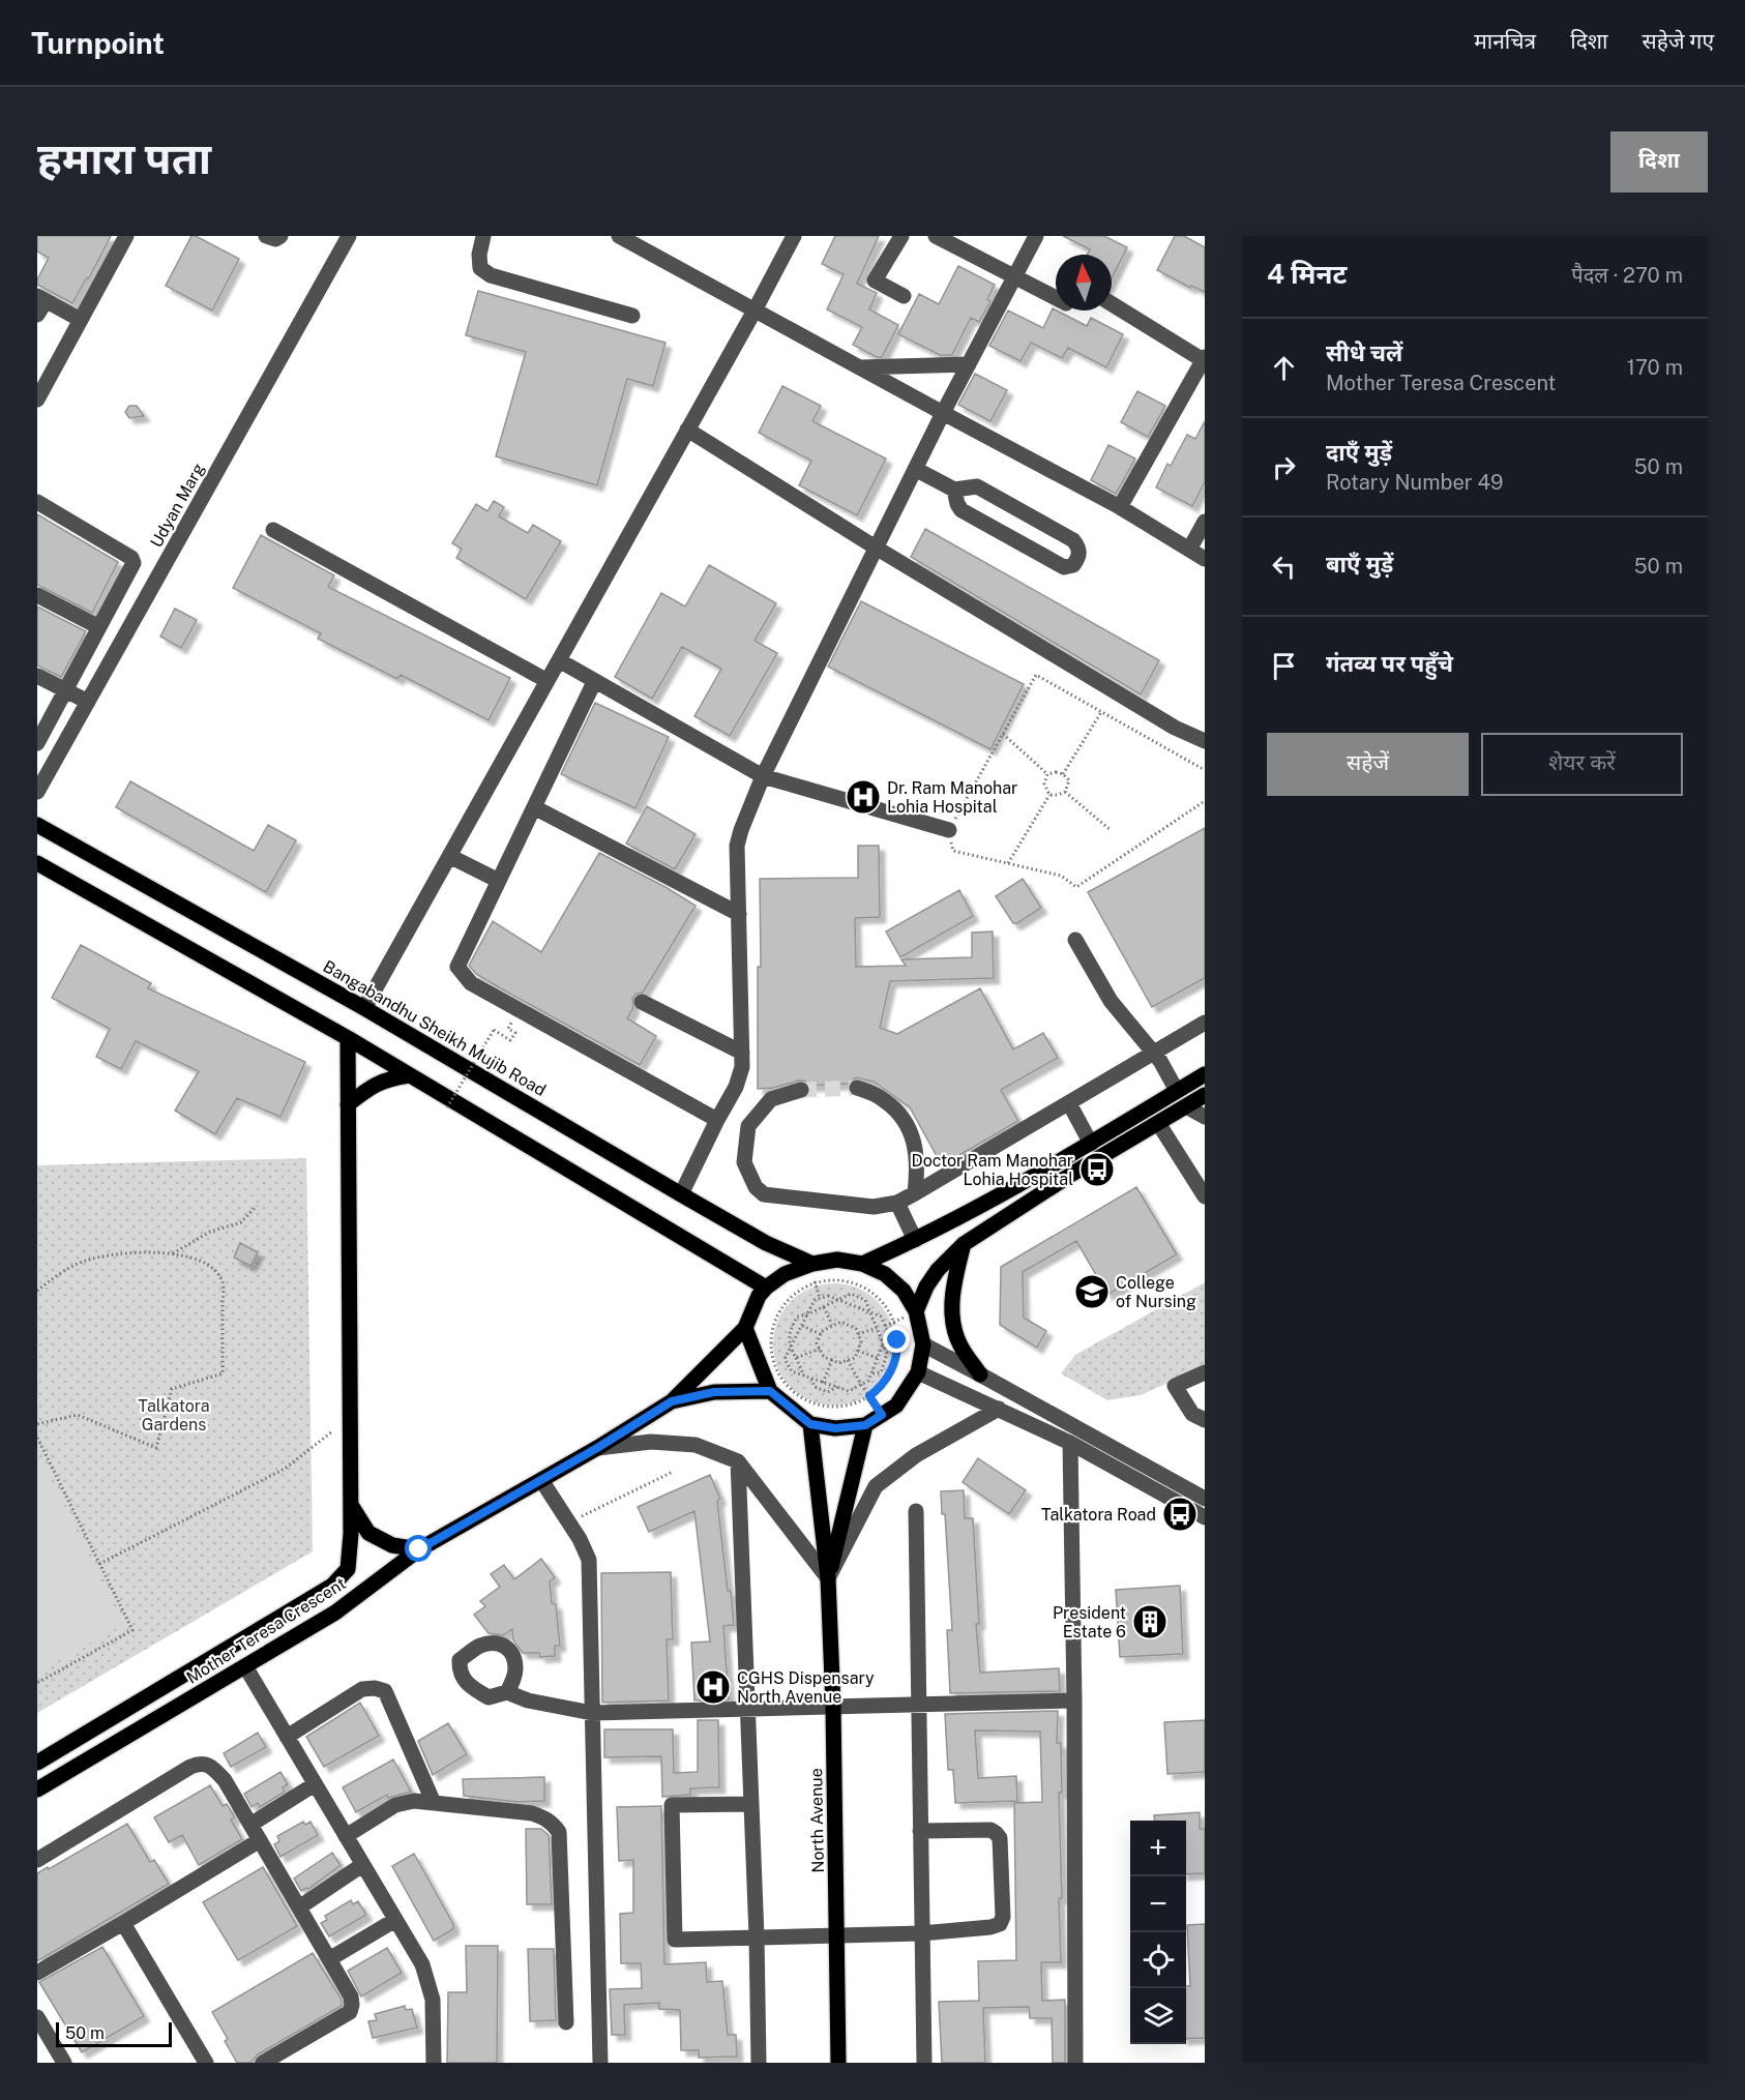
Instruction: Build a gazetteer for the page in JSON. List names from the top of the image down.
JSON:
{
  "streets": {
    "main road": ["Bangabandhu Sheikh Mujib Road", "Mother Teresa Crescent", "North Avenue"],
    "street": ["Udyan Marg"]
  },
  "parks": ["Talkatora Gardens"],
  "places": {
    "hospital": ["Dr. Ram Manohar Lohia Hospital", "CGHS Dispensary North Avenue"],
    "bus stop": ["Doctor Ram Manohar Lohia Hospital", "Talkatora Road"],
    "school or university": ["College of Nursing"],
    "building": ["President Estate 6"]
  },
  "scale_bar": "50 m",
  "north": "top",
  "page": {
    "header": "Turnpoint",
    "nav": ["मानचित्र", "दिशा", "सहेजे गए"],
    "buttons": [
      "दिशा",
      ["सहेजें", "शेयर करें"]
    ],
    "title": "हमारा पता",
    "heading": ["4 मिनट", "पैदल · 270 m"],
    "list": [
      ["सीधे चलें", "Mother Teresa Crescent", "170 m"],
      ["दाएँ मुड़ें", "Rotary Number 49", "50 m"],
      ["बाएँ मुड़ें", "50 m"],
      "गंतव्य पर पहुँचे"
    ],
    "map_buttons": ["+", "−"],
    "scale": "50 m"
  }
}
